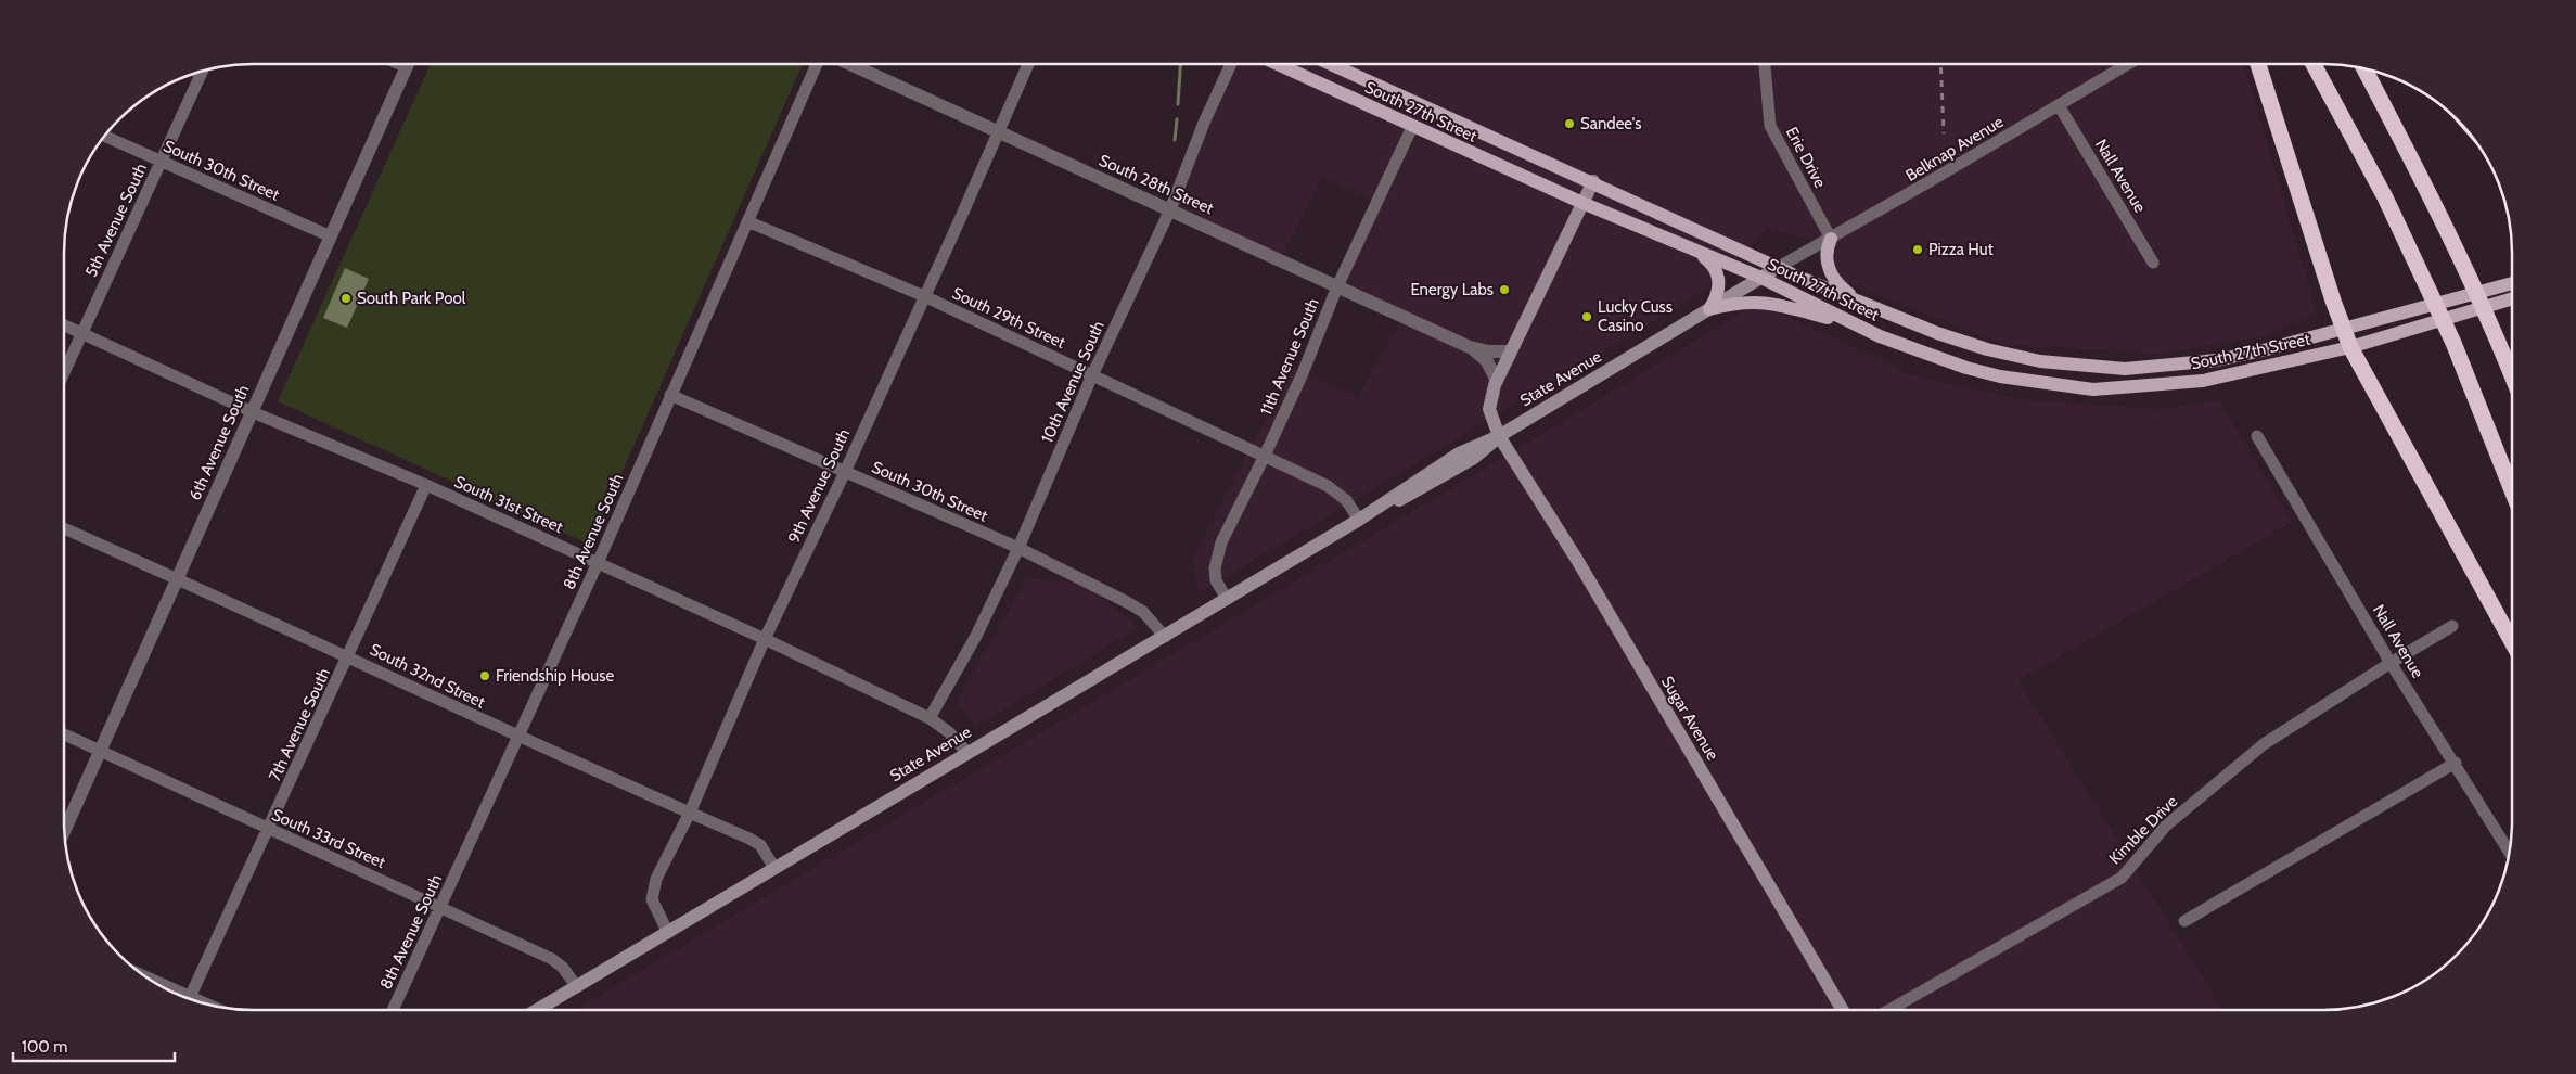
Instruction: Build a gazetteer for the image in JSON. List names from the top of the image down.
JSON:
{
  "streets": {
    "main road": ["South 27th Street", "State Avenue", "Sugar Avenue"],
    "street": [
      "Belknap Avenue",
      "Erie Drive",
      "South 30th Street",
      "Nall Avenue",
      "South 28th Street",
      "5th Avenue South",
      "South 29th Street",
      "11th Avenue South",
      "10th Avenue South",
      "6th Avenue South",
      "9th Avenue South",
      "South 31st Street",
      "8th Avenue South",
      "South 32nd Street",
      "7th Avenue South",
      "Kimble Drive",
      "South 33rd Street"
    ]
  },
  "crossings": [
    ["South 27th Street", "Belknap Avenue"],
    ["South 27th Street", "11th Avenue South"],
    ["South 27th Street", "State Avenue"],
    ["South 27th Street", "Sugar Avenue"],
    ["Belknap Avenue", "Erie Drive"],
    ["Belknap Avenue", "Nall Avenue"],
    ["Belknap Avenue", "State Avenue"],
    ["South 30th Street", "5th Avenue South"],
    ["South 30th Street", "State Avenue"],
    ["South 30th Street", "10th Avenue South"],
    ["South 30th Street", "6th Avenue South"],
    ["South 30th Street", "9th Avenue South"],
    ["South 30th Street", "8th Avenue South"],
    ["Nall Avenue", "Kimble Drive"],
    ["South 28th Street", "11th Avenue South"],
    ["South 28th Street", "10th Avenue South"],
    ["South 28th Street", "9th Avenue South"],
    ["South 28th Street", "Sugar Avenue"],
    ["5th Avenue South", "South 31st Street"],
    ["South 29th Street", "11th Avenue South"],
    ["South 29th Street", "State Avenue"],
    ["South 29th Street", "10th Avenue South"],
    ["South 29th Street", "9th Avenue South"],
    ["South 29th Street", "8th Avenue South"],
    ["11th Avenue South", "State Avenue"],
    ["State Avenue", "9th Avenue South"],
    ["State Avenue", "South 31st Street"],
    ["State Avenue", "South 32nd Street"],
    ["State Avenue", "Sugar Avenue"],
    ["State Avenue", "South 33rd Street"],
    ["10th Avenue South", "South 31st Street"],
    ["6th Avenue South", "South 31st Street"],
    ["6th Avenue South", "South 32nd Street"],
    ["6th Avenue South", "South 33rd Street"],
    ["9th Avenue South", "South 31st Street"],
    ["9th Avenue South", "South 32nd Street"],
    ["South 31st Street", "8th Avenue South"],
    ["South 31st Street", "7th Avenue South"],
    ["8th Avenue South", "South 32nd Street"],
    ["8th Avenue South", "South 33rd Street"],
    ["South 32nd Street", "7th Avenue South"],
    ["7th Avenue South", "South 33rd Street"]
  ],
  "places": [
    "Sandee's",
    "Pizza Hut",
    "Energy Labs",
    "South Park Pool",
    "Lucky Cuss Casino",
    "Friendship House"
  ],
  "scale_bar": "100 m"
}
